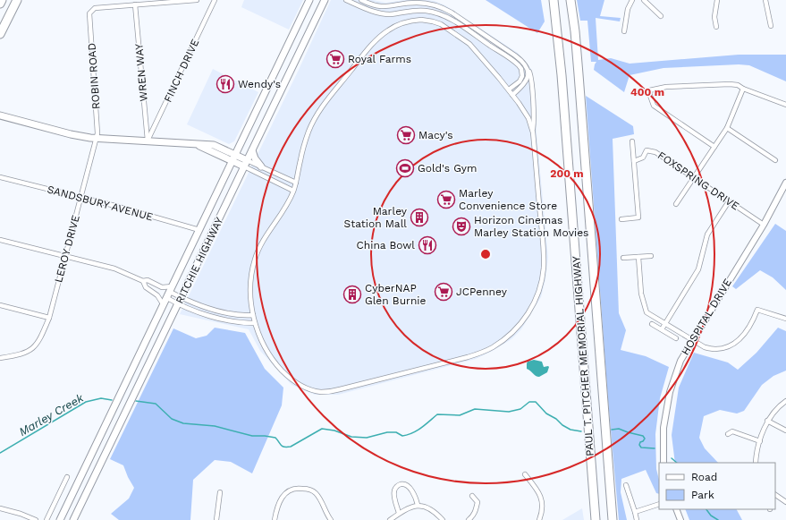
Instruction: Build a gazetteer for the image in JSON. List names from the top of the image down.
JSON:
{
  "streets": {
    "highway": ["PAUL T. PITCHER MEMORIAL HIGHWAY"],
    "main road": ["RITCHIE HIGHWAY"],
    "street": [
      "FINCH DRIVE",
      "WREN WAY",
      "ROBIN ROAD",
      "FOXSPRING DRIVE",
      "SANDSBURY AVENUE",
      "LEROY DRIVE",
      "HOSPITAL DRIVE"
    ]
  },
  "crossings": [
    ["FINCH DRIVE", "WREN WAY"],
    ["WREN WAY", "ROBIN ROAD"],
    ["ROBIN ROAD", "LEROY DRIVE"],
    ["FOXSPRING DRIVE", "HOSPITAL DRIVE"],
    ["SANDSBURY AVENUE", "LEROY DRIVE"],
    ["SANDSBURY AVENUE", "RITCHIE HIGHWAY"]
  ],
  "water": ["Marley Creek"],
  "places": {
    "supermarket": [
      "Royal Farms",
      "Macy's",
      "Marley Convenience Store",
      "JCPenney"
    ],
    "restaurant": ["Wendy's", "China Bowl"],
    "sports": ["Gold's Gym"],
    "building": ["Marley Station Mall", "CyberNAP Glen Burnie"],
    "theatre": ["Horizon Cinemas Marley Station Movies"]
  },
  "legend": ["Road", "Park"],
  "rings": ["400 m", "200 m"]
}
